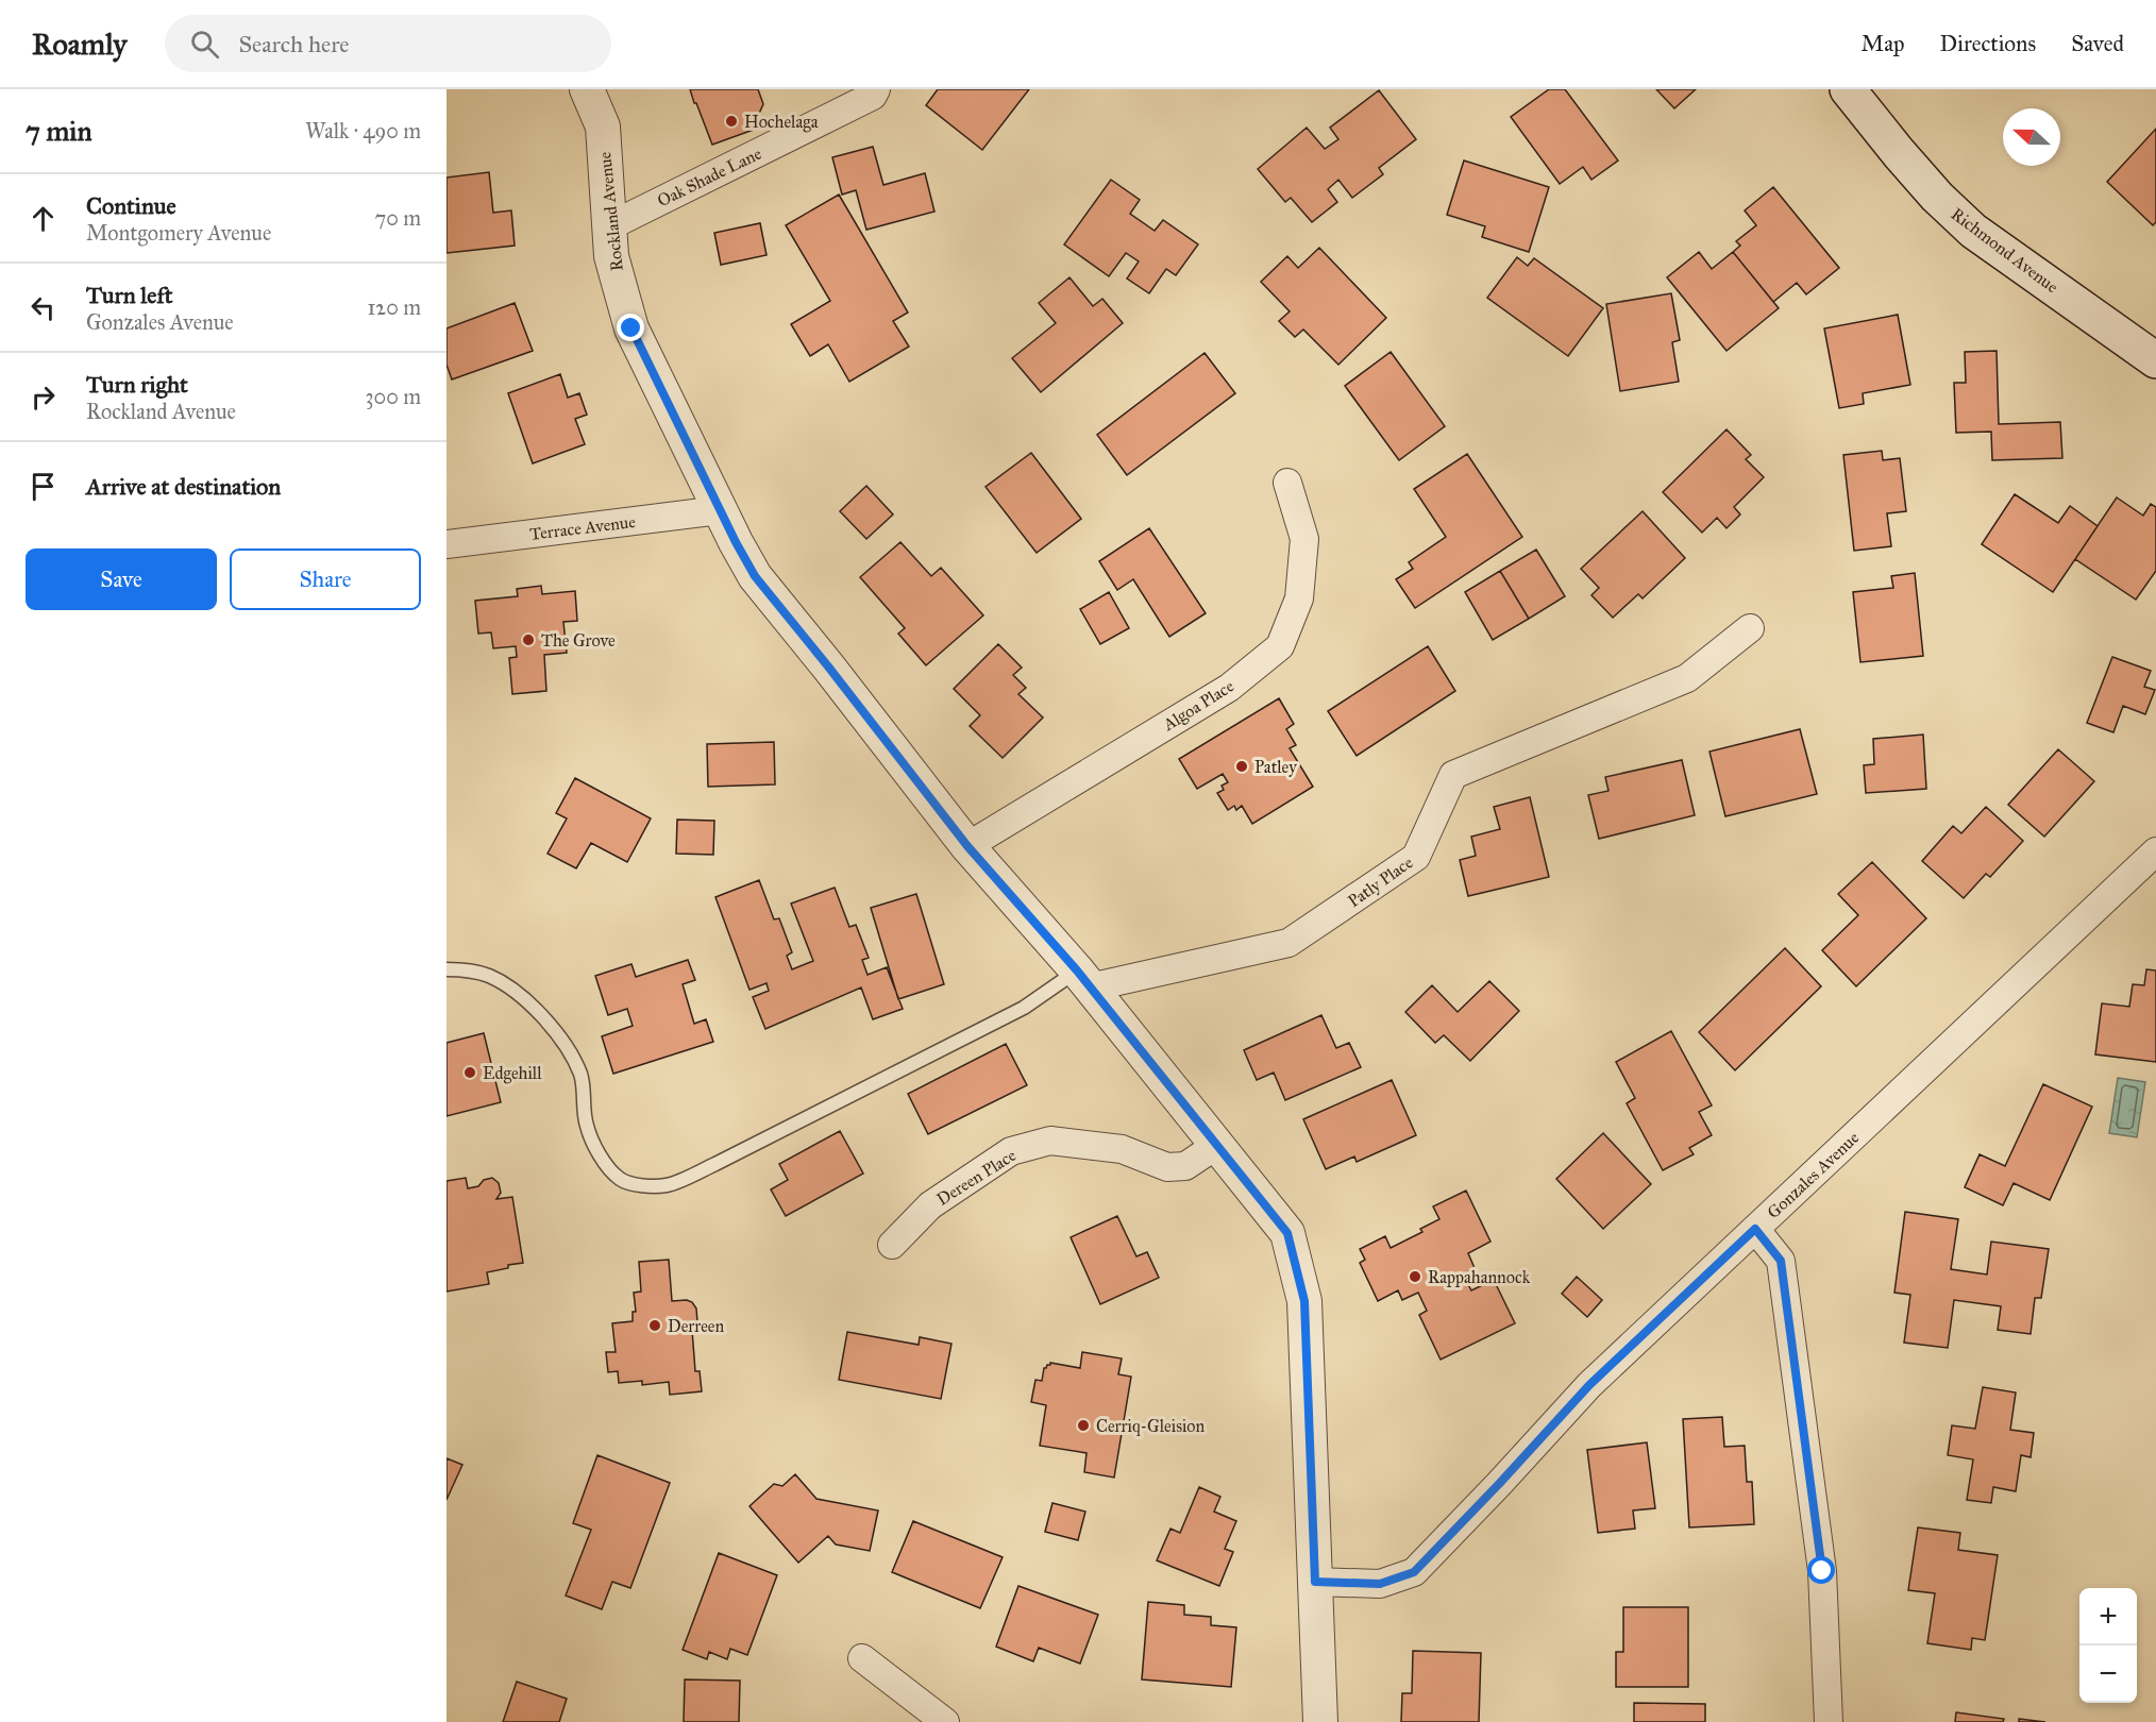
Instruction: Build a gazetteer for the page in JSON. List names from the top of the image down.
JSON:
{
  "streets": {
    "main road": ["Richmond Avenue"],
    "street": [
      "Oak Shade Lane",
      "Rockland Avenue",
      "Terrace Avenue",
      "Algoa Place",
      "Patly Place",
      "Gonzales Avenue",
      "Dereen Place"
    ]
  },
  "crossings": [
    ["Oak Shade Lane", "Rockland Avenue"],
    ["Rockland Avenue", "Terrace Avenue"],
    ["Rockland Avenue", "Algoa Place"],
    ["Rockland Avenue", "Patly Place"],
    ["Rockland Avenue", "Gonzales Avenue"],
    ["Rockland Avenue", "Dereen Place"]
  ],
  "places": [
    "Hochelaga",
    "The Grove",
    "Patley",
    "Edgehill",
    "Rappahannock",
    "Derreen",
    "Cerriq-Gleision"
  ],
  "north": "left",
  "page": {
    "header": "Roamly",
    "search": "Search here",
    "nav": ["Map", "Directions", "Saved"],
    "heading": ["7 min", "Walk · 490 m"],
    "list": [
      ["Continue", "Montgomery Avenue", "70 m"],
      ["Turn left", "Gonzales Avenue", "120 m"],
      ["Turn right", "Rockland Avenue", "300 m"],
      "Arrive at destination"
    ],
    "buttons": ["Save", "Share"],
    "map_buttons": ["+", "−"]
  }
}
